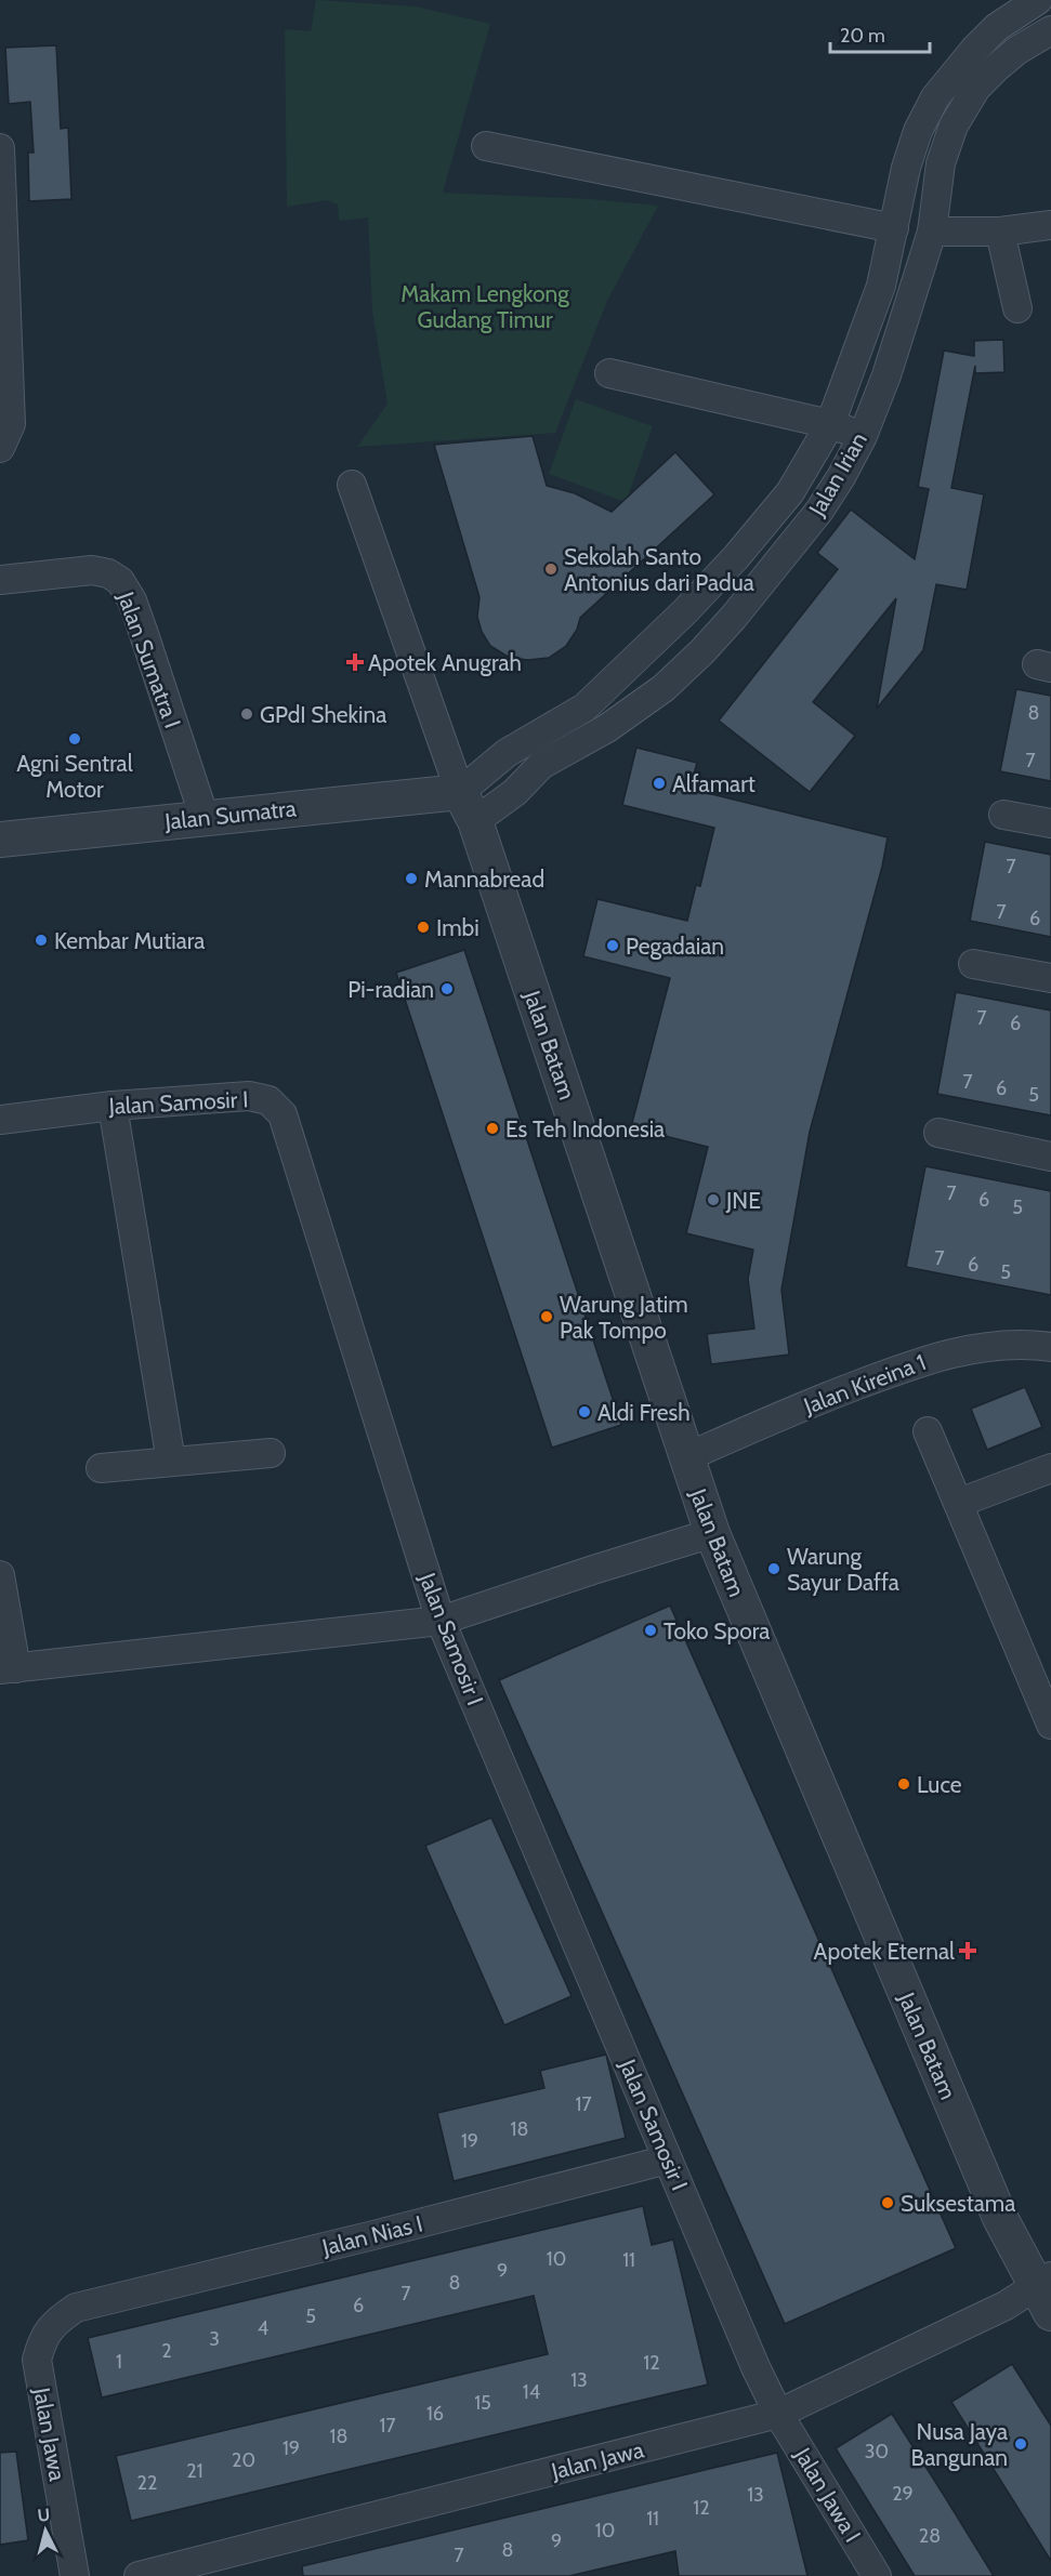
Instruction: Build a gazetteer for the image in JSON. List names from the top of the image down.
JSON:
{
  "streets": {
    "street": [
      "Jalan Irian",
      "Jalan Sumatra I",
      "Jalan Sumatra",
      "Jalan Batam",
      "Jalan Samosir I",
      "Jalan Kireina 1",
      "Jalan Nias I",
      "Jalan Jawa",
      "Jalan Jawa I"
    ]
  },
  "crossings": [
    ["Jalan Irian", "Jalan Sumatra"],
    ["Jalan Irian", "Jalan Batam"],
    ["Jalan Sumatra I", "Jalan Sumatra"],
    ["Jalan Sumatra", "Jalan Batam"],
    ["Jalan Batam", "Jalan Kireina 1"],
    ["Jalan Batam", "Jalan Jawa"],
    ["Jalan Samosir I", "Jalan Nias I"],
    ["Jalan Samosir I", "Jalan Jawa"],
    ["Jalan Samosir I", "Jalan Jawa I"],
    ["Jalan Nias I", "Jalan Jawa"],
    ["Jalan Jawa", "Jalan Jawa I"]
  ],
  "parks": ["Makam Lengkong Gudang Timur"],
  "places": {
    "other": [
      "Sekolah Santo Antonius dari Padua",
      "GPdI Shekina",
      "Agni Sentral Motor",
      "Alfamart",
      "Mannabread",
      "Imbi",
      "Kembar Mutiara",
      "Pegadaian",
      "Pi-radian",
      "Es Teh Indonesia",
      "JNE",
      "Warung Jatim Pak Tompo",
      "Aldi Fresh",
      "Warung Sayur Daffa",
      "Toko Spora",
      "Luce",
      "Suksestama",
      "Nusa Jaya Bangunan"
    ],
    "health": ["Apotek Anugrah", "Apotek Eternal"]
  },
  "house_numbers": [
    "8",
    "7",
    "7",
    "7",
    "6",
    "7",
    "6",
    "7",
    "6",
    "5",
    "7",
    "6",
    "5",
    "7",
    "6",
    "5",
    "17",
    "18",
    "19",
    "10",
    "11",
    "9",
    "8",
    "7",
    "6",
    "5",
    "4",
    "3",
    "2",
    "1",
    "12",
    "13",
    "14",
    "15",
    "16",
    "17",
    "18",
    "19",
    "30",
    "20",
    "21",
    "22",
    "29",
    "13",
    "12",
    "11",
    "10",
    "28",
    "9",
    "8",
    "7"
  ],
  "scale_bar": "20 m",
  "north": "top"
}
